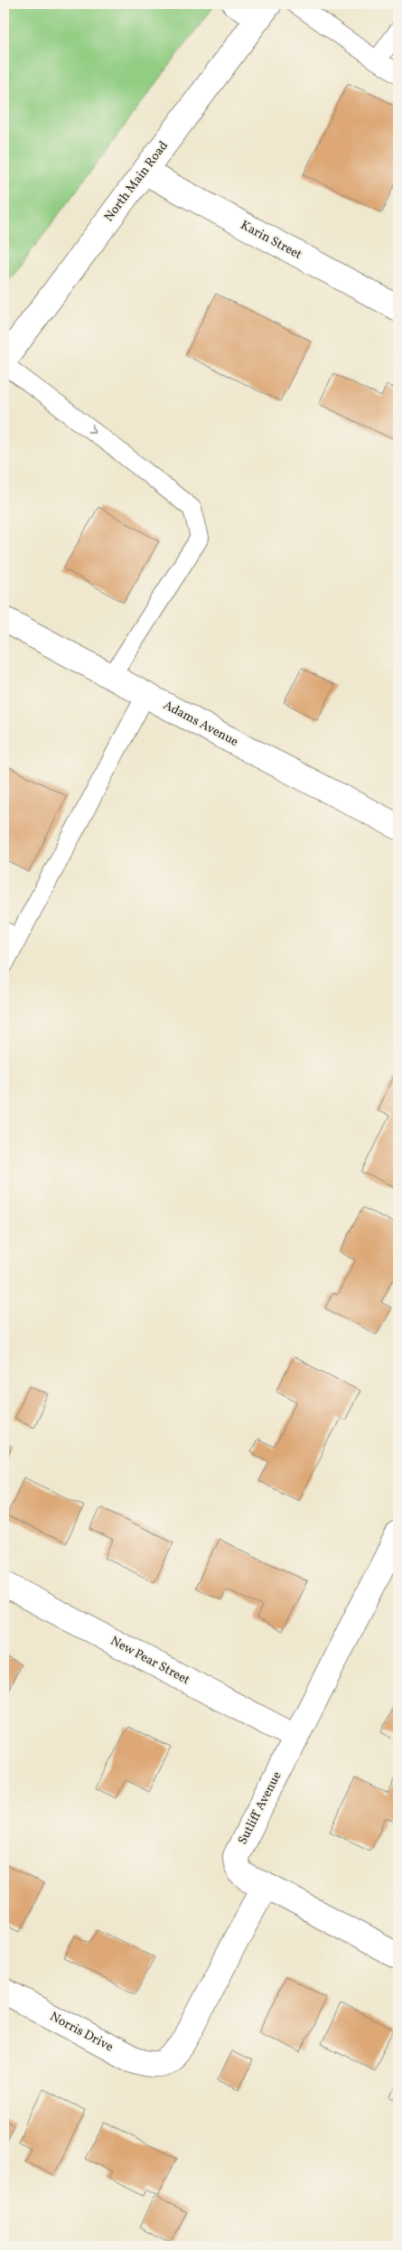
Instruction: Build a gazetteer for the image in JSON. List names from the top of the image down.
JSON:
{
  "streets": {
    "street": [
      "North Main Road",
      "Karin Street",
      "Adams Avenue",
      "New Pear Street",
      "Sutliff Avenue",
      "Norris Drive"
    ]
  },
  "crossings": [
    ["North Main Road", "Karin Street"],
    ["New Pear Street", "Sutliff Avenue"],
    ["Sutliff Avenue", "Norris Drive"]
  ]
}
